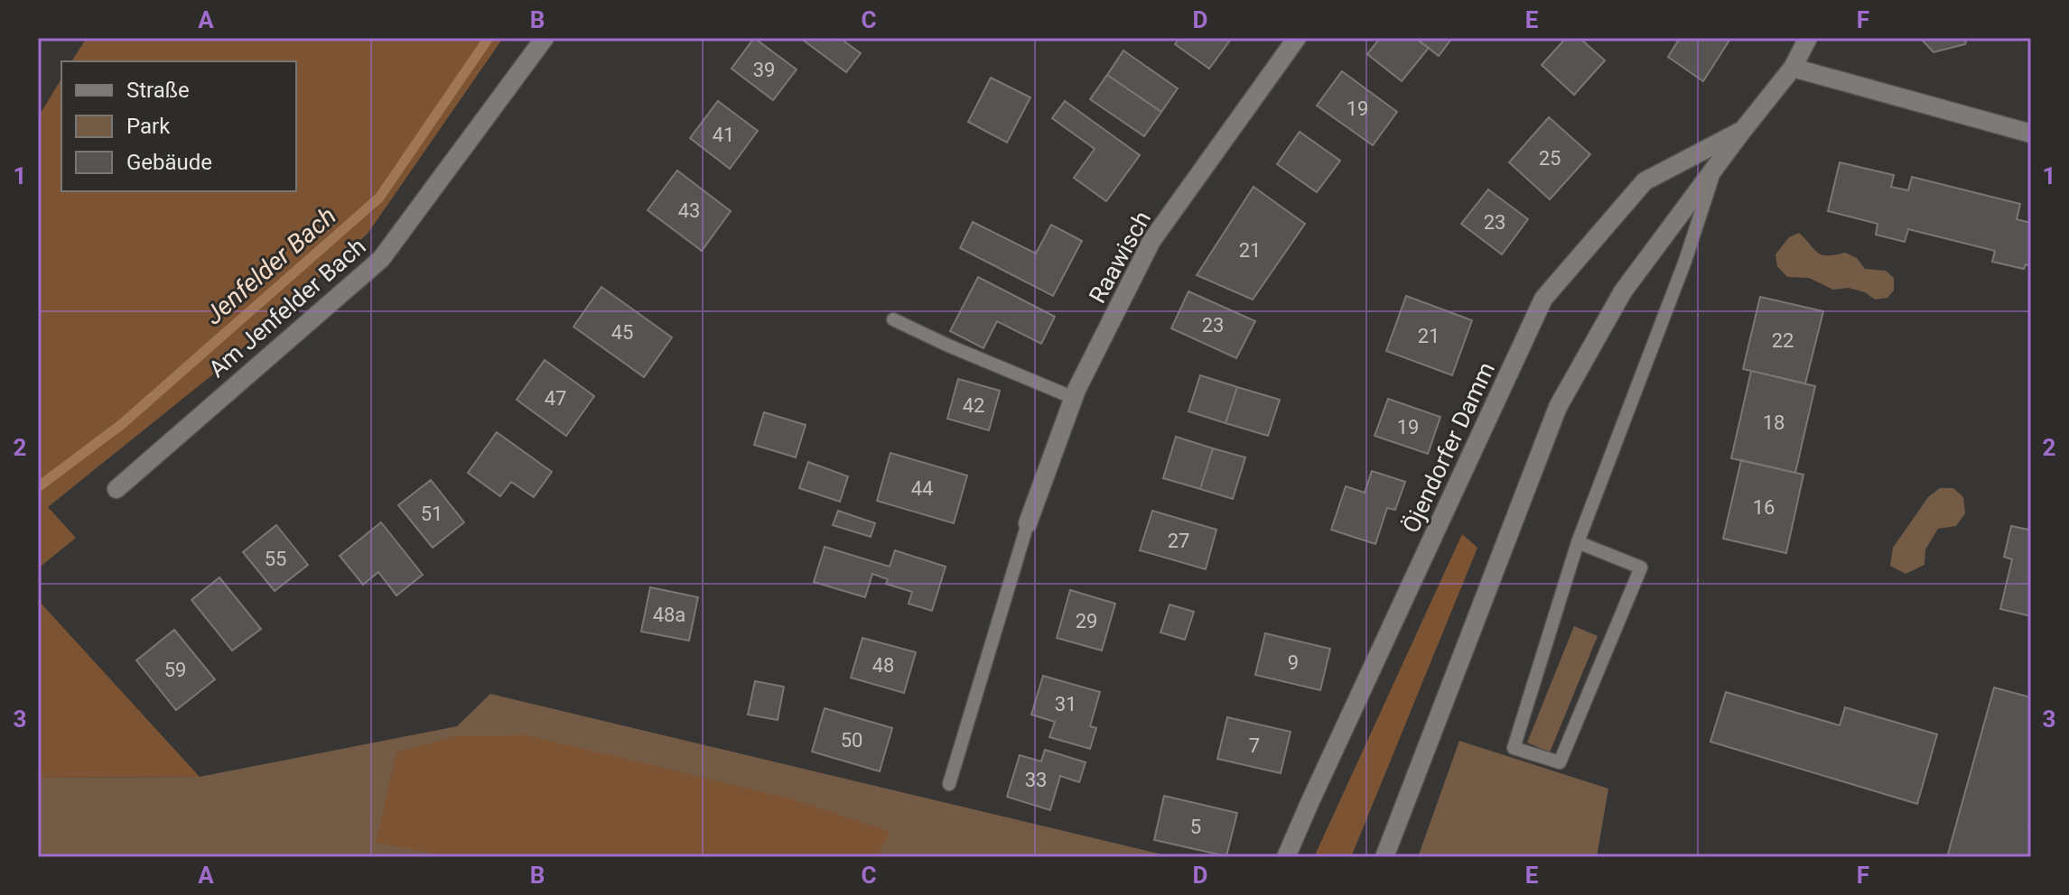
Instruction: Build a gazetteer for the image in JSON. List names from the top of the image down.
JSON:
{
  "streets": {
    "street": ["Raawisch", "Am Jenfelder Bach", "Öjendorfer Damm"]
  },
  "water": ["Jenfelder Bach"],
  "house_numbers": [
    "39",
    "19",
    "41",
    "25",
    "43",
    "23",
    "21",
    "23",
    "45",
    "21",
    "22",
    "47",
    "42",
    "18",
    "19",
    "44",
    "16",
    "51",
    "27",
    "55",
    "48a",
    "29",
    "9",
    "48",
    "59",
    "31",
    "50",
    "7",
    "33",
    "5"
  ],
  "legend": ["Straße", "Park", "Gebäude"],
  "grid": {
    "columns": [
      "A",
      "B",
      "C",
      "D",
      "E",
      "F"
    ],
    "rows": ["1", "2", "3"]
  }
}
